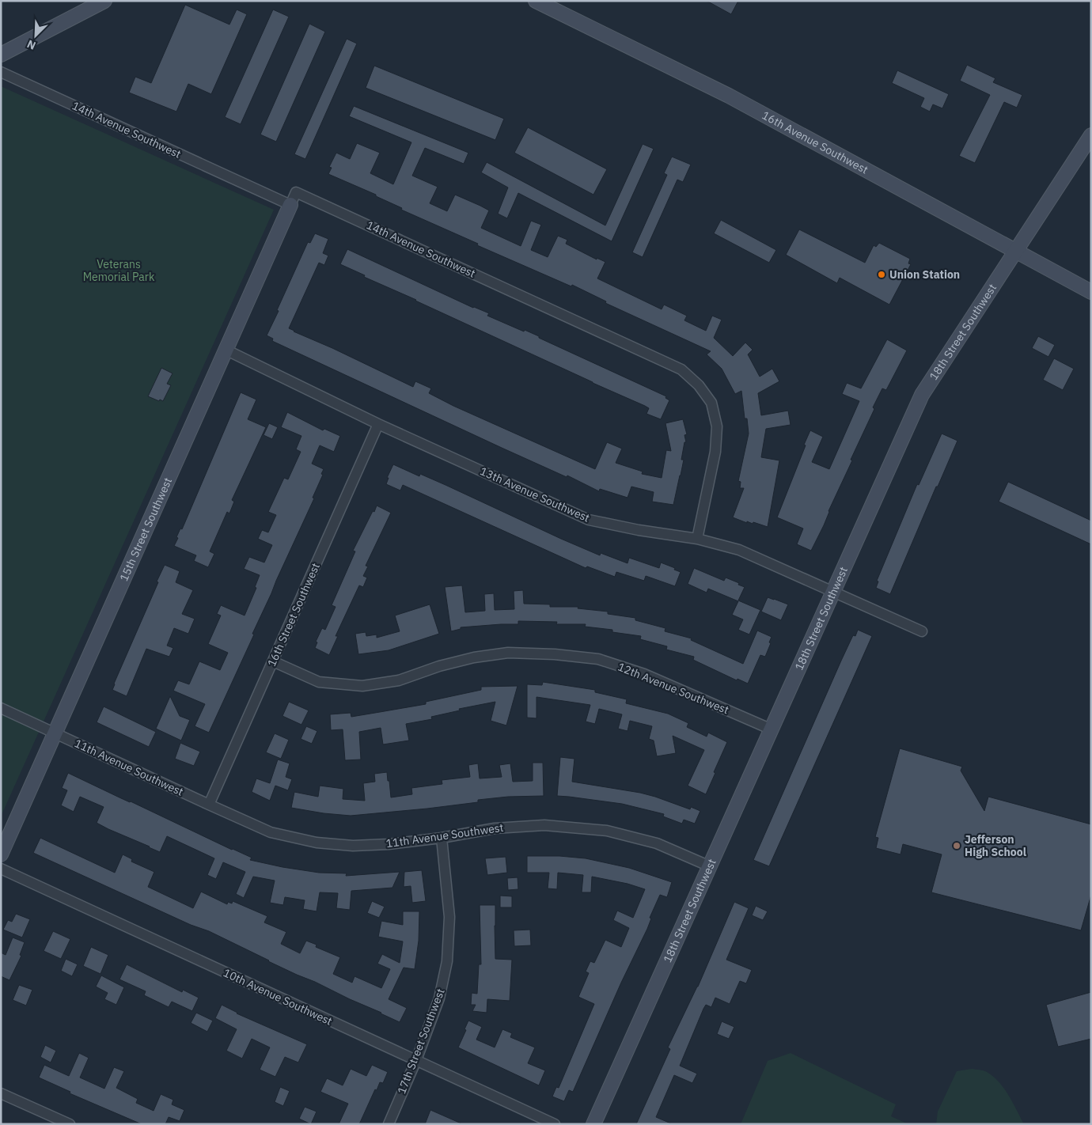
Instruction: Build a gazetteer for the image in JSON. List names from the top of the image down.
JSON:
{
  "streets": {
    "street": [
      "14th Avenue Southwest",
      "16th Avenue Southwest",
      "18th Street Southwest",
      "13th Avenue Southwest",
      "15th Street Southwest",
      "16th Street Southwest",
      "12th Avenue Southwest",
      "11th Avenue Southwest",
      "10th Avenue Southwest",
      "17th Street Southwest"
    ]
  },
  "crossings": [
    ["14th Avenue Southwest", "13th Avenue Southwest"],
    ["14th Avenue Southwest", "15th Street Southwest"],
    ["16th Avenue Southwest", "18th Street Southwest"],
    ["18th Street Southwest", "13th Avenue Southwest"],
    ["18th Street Southwest", "12th Avenue Southwest"],
    ["18th Street Southwest", "11th Avenue Southwest"],
    ["13th Avenue Southwest", "15th Street Southwest"],
    ["13th Avenue Southwest", "16th Street Southwest"],
    ["15th Street Southwest", "11th Avenue Southwest"],
    ["16th Street Southwest", "12th Avenue Southwest"],
    ["16th Street Southwest", "11th Avenue Southwest"],
    ["11th Avenue Southwest", "17th Street Southwest"],
    ["10th Avenue Southwest", "17th Street Southwest"]
  ],
  "parks": ["Veterans Memorial Park"],
  "places": ["Union Station", "Jefferson High School"],
  "north": "bottom left"
}
